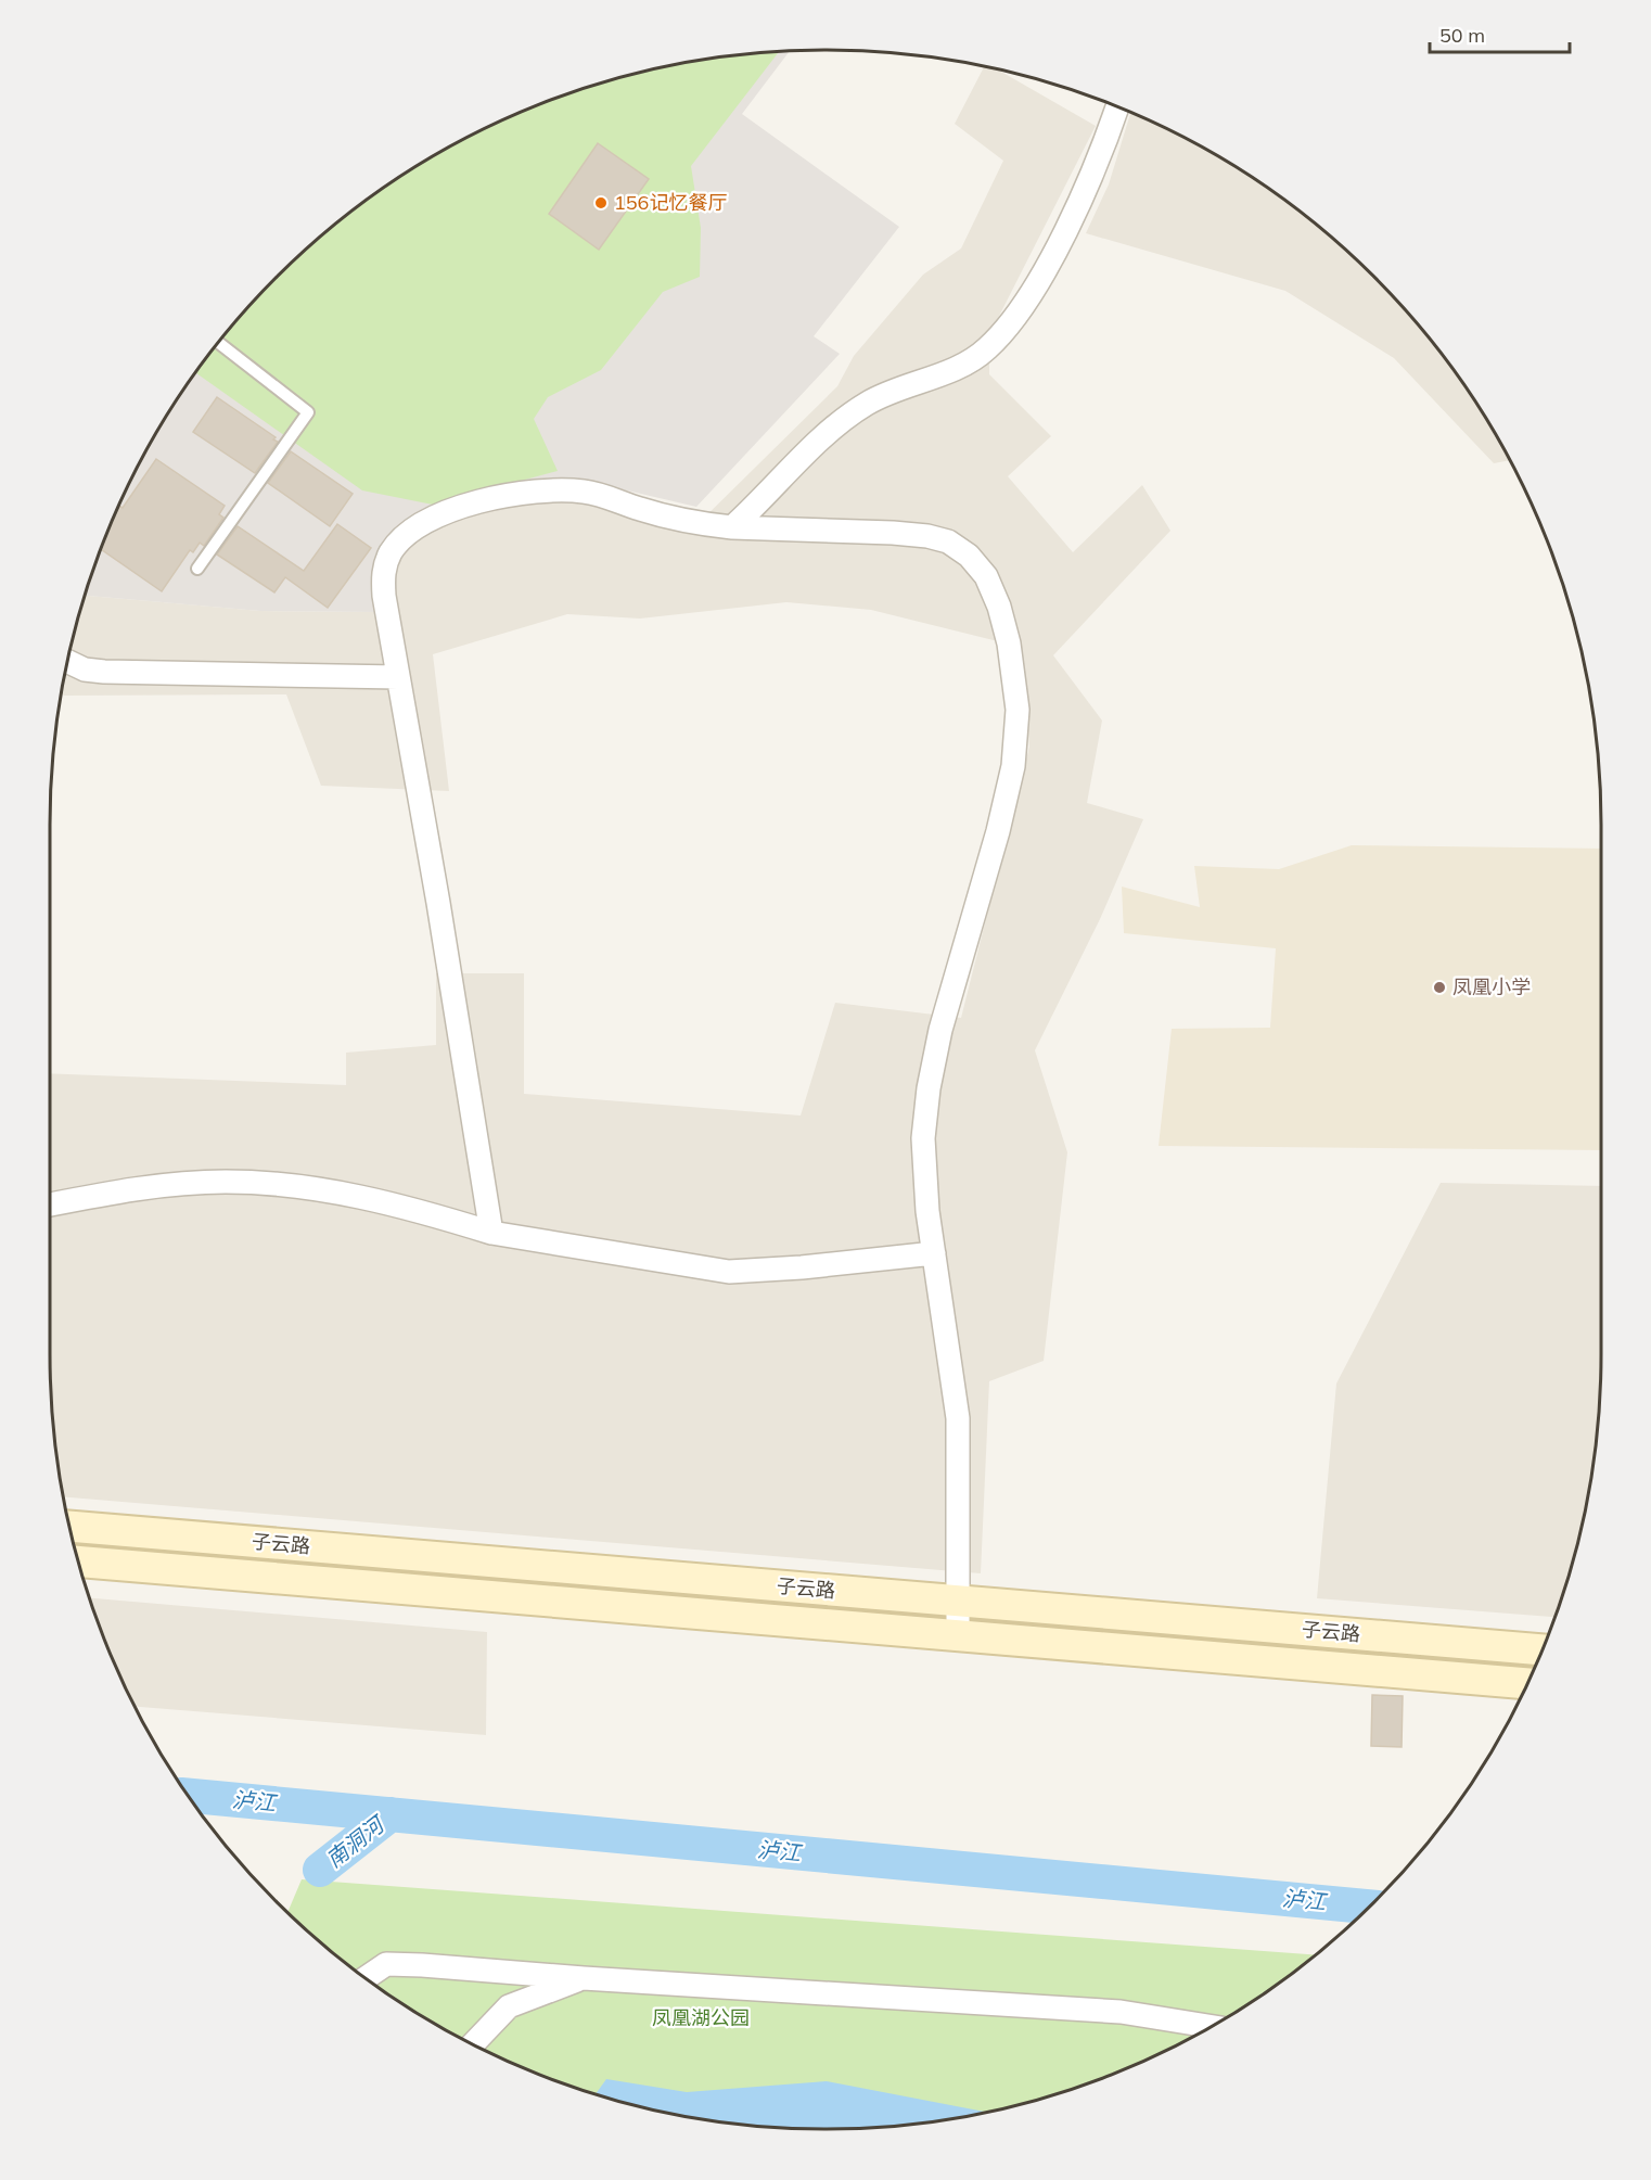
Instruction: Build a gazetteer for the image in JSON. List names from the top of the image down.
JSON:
{
  "streets": {
    "main road": ["子云路"]
  },
  "water": ["泸江", "南洞河"],
  "parks": ["凤凰湖公园"],
  "places": ["156记忆餐厅", "凤凰小学"],
  "scale_bar": "50 m"
}
